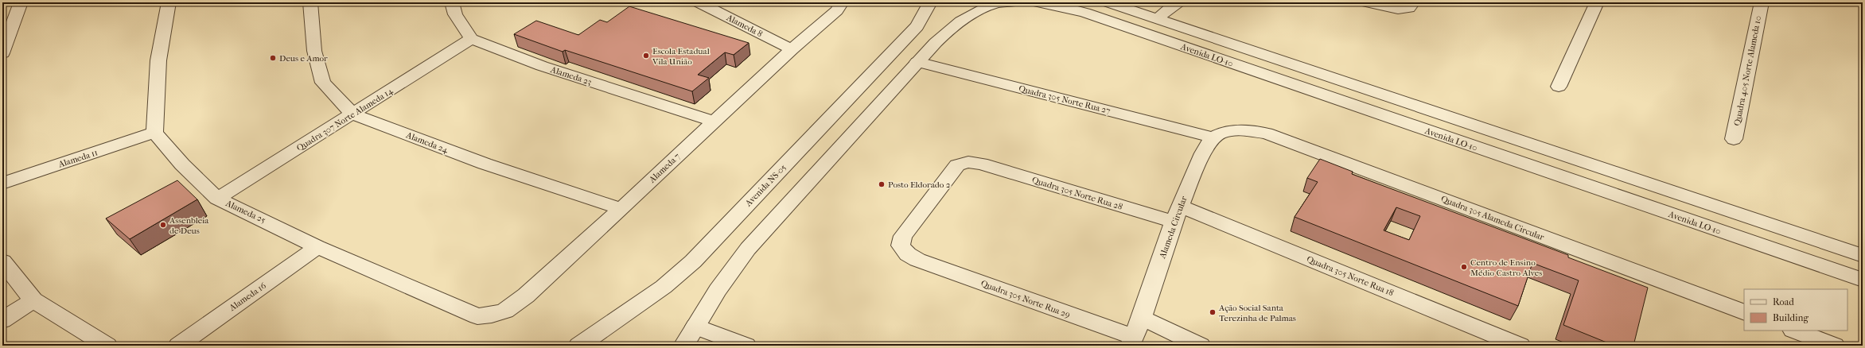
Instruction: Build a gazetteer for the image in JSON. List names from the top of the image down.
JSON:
{
  "streets": {
    "street": [
      "Alameda 8",
      "Avenida LO-10",
      "Quadra 405 Norte Alameda 10",
      "Alameda 23",
      "Quadra 305 Norte Rua 27",
      "Quadra 307 Norte Alameda 14",
      "Alameda 24",
      "Alameda 11",
      "Alameda 7",
      "Avenida NS-05",
      "Quadra 305 Norte Rua 28",
      "Alameda 25",
      "Quadra 305 Alameda Circular",
      "Alameda Circular",
      "Quadra 305 Norte Rua 18",
      "Alameda 16",
      "Quadra 305 Norte Rua 29"
    ]
  },
  "crossings": [
    ["Alameda 8", "Alameda 7"],
    ["Alameda 23", "Quadra 307 Norte Alameda 14"],
    ["Alameda 23", "Alameda 7"],
    ["Quadra 305 Norte Rua 27", "Quadra 305 Alameda Circular"],
    ["Quadra 305 Norte Rua 27", "Alameda Circular"],
    ["Quadra 307 Norte Alameda 14", "Alameda 24"],
    ["Quadra 307 Norte Alameda 14", "Alameda 25"],
    ["Alameda 24", "Alameda 7"],
    ["Alameda 11", "Alameda 25"],
    ["Alameda 7", "Alameda 25"],
    ["Quadra 305 Norte Rua 28", "Alameda Circular"],
    ["Quadra 305 Norte Rua 28", "Quadra 305 Norte Rua 18"],
    ["Quadra 305 Norte Rua 28", "Quadra 305 Norte Rua 29"],
    ["Alameda 25", "Alameda 16"],
    ["Quadra 305 Alameda Circular", "Alameda Circular"],
    ["Alameda Circular", "Quadra 305 Norte Rua 18"],
    ["Alameda Circular", "Quadra 305 Norte Rua 29"]
  ],
  "places": [
    "Escola Estadual Vila União",
    "Deus e Amor",
    "Posto Eldorado 2",
    "Assenbleia de Deus",
    "Centro de Ensino Médio Castro Alves",
    "Ação Social Santa Terezinha de Palmas"
  ],
  "legend": ["Road", "Building"]
}
